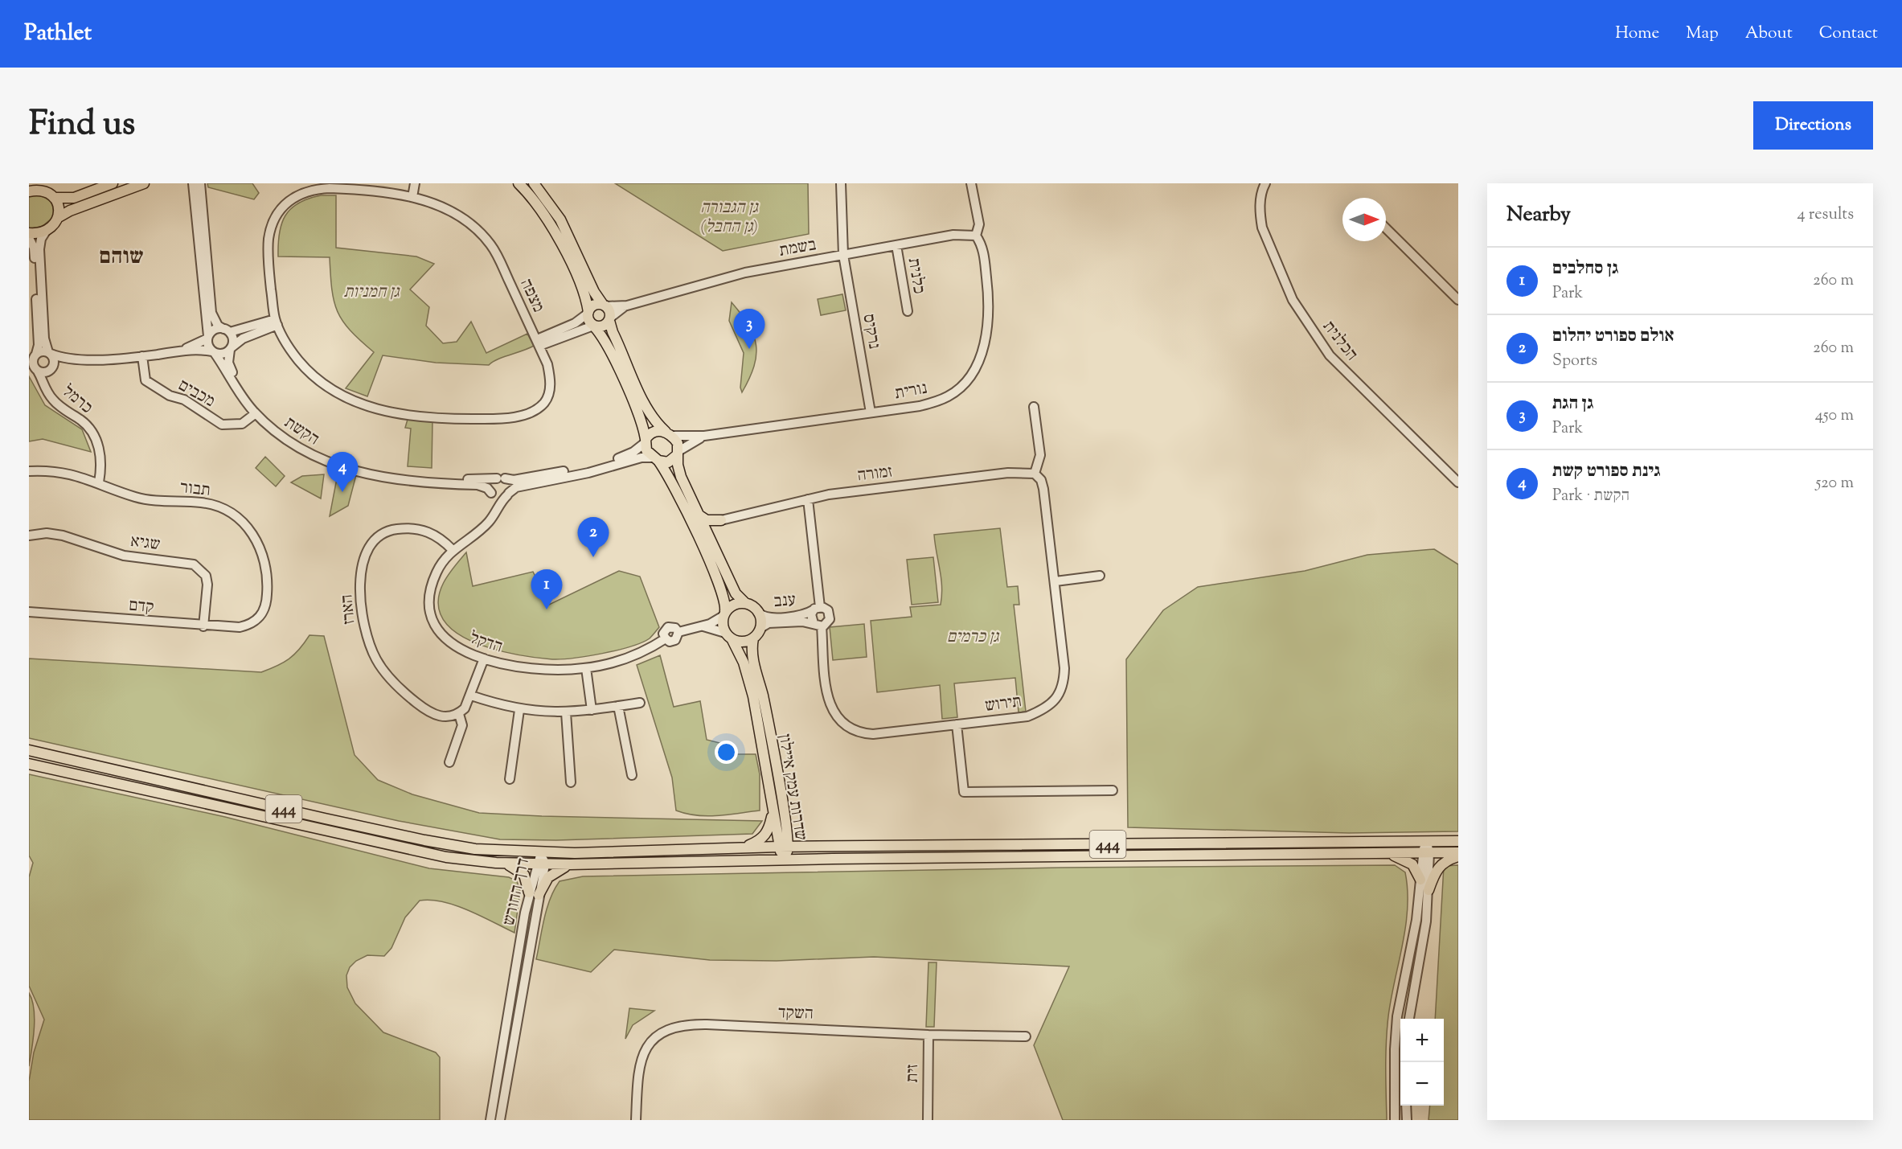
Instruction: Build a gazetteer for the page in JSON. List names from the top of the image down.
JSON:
{
  "streets": {
    "main road": ["שדרות עמק איילון", "444"],
    "street": [
      "בשמת",
      "כלנית",
      "מצפה",
      "נרקיס",
      "הכלנית",
      "נורית",
      "מכבים",
      "כרמל",
      "הקשת",
      "זמורה",
      "תבור",
      "שגיא",
      "ענב",
      "קדם",
      "הארז",
      "הדקל",
      "תירוש",
      "דרך החורש",
      "השקד",
      "זית"
    ]
  },
  "crossings": [
    ["בשמת", "כלנית"],
    ["בשמת", "נרקיס"],
    ["בשמת", "נורית"],
    ["נרקיס", "נורית"],
    ["נורית", "הקשת"],
    ["מכבים", "כרמל"],
    ["מכבים", "הקשת"],
    ["כרמל", "תבור"],
    ["הקשת", "הדקל"],
    ["זמורה", "תירוש"],
    ["תבור", "קדם"],
    ["שגיא", "קדם"],
    ["ענב", "תירוש"],
    ["ענב", "שדרות עמק איילון"],
    ["הארז", "הדקל"],
    ["שדרות עמק איילון", "444"],
    ["444", "דרך החורש"],
    ["השקד", "זית"]
  ],
  "districts": ["שוהם"],
  "parks": ["גן הגבורה (גן החבל)", "גן חמניות", "גן כרמים"],
  "north": "right",
  "page": {
    "header": "Pathlet",
    "nav": [
      "Home",
      "Map",
      "About",
      "Contact"
    ],
    "title": "Find us",
    "buttons": "Directions",
    "heading": ["Nearby", "4 results"],
    "list": [
      {
        "mark": "1",
        "name": "גן סחלבים",
        "note": "Park",
        "value": "260 m"
      },
      {
        "mark": "2",
        "name": "אולם ספורט יהלום",
        "note": "Sports",
        "value": "260 m"
      },
      {
        "mark": "3",
        "name": "גן הגת",
        "note": "Park",
        "value": "450 m"
      },
      {
        "mark": "4",
        "name": "גינת ספורט קשת",
        "note": "Park · הקשת",
        "value": "520 m"
      }
    ],
    "pins": [
      "3",
      "4",
      "2",
      "1"
    ],
    "map_buttons": ["+", "−"]
  }
}
